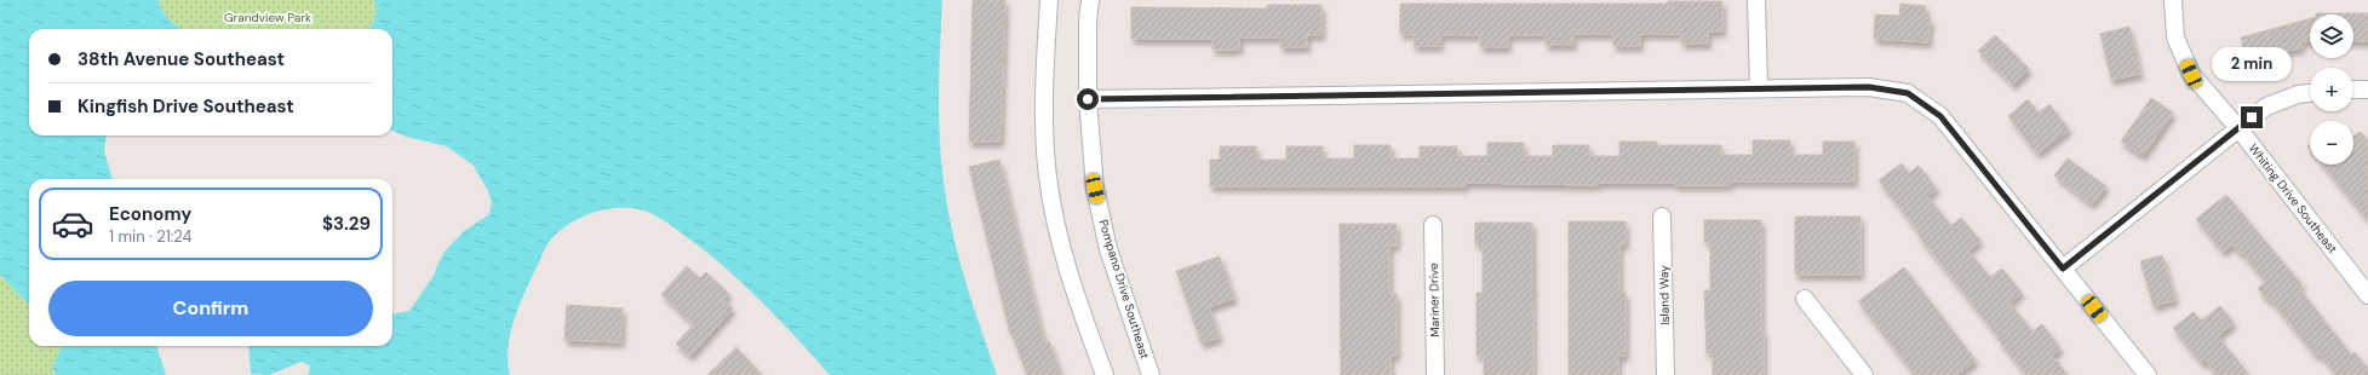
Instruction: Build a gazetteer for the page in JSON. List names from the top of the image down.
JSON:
{
  "streets": {
    "street": [
      "Whiting Drive Southeast",
      "Pompano Drive Southeast",
      "Island Way",
      "Mariner Drive"
    ]
  },
  "parks": ["Grandview Park"],
  "page": {
    "map_buttons": ["+", "−"],
    "banner": ["38th Avenue Southeast", "Kingfish Drive Southeast"],
    "bubble": "2 min",
    "list": [
      {
        "name": "Economy",
        "note": "1 min · 21:24",
        "value": "$3.29"
      }
    ],
    "buttons": "Confirm"
  }
}
